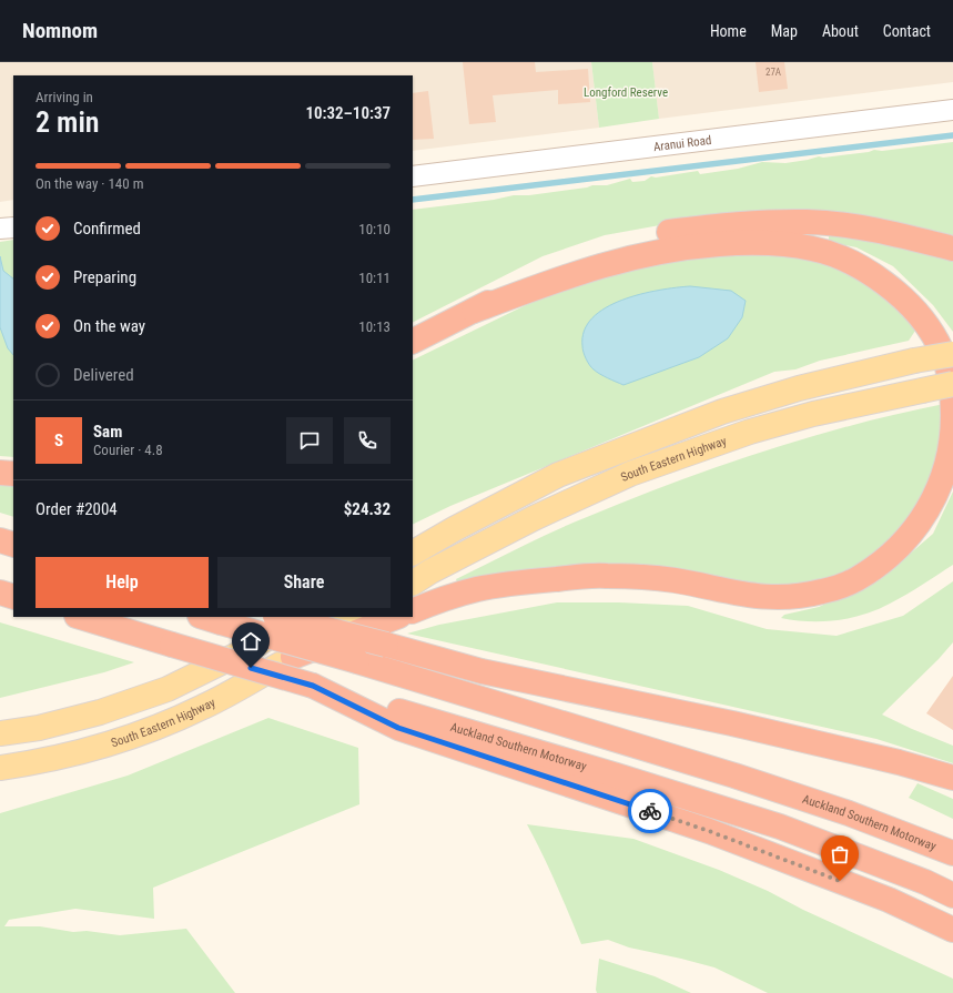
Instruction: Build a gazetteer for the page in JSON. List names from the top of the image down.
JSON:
{
  "streets": {
    "highway": ["Auckland Southern Motorway"],
    "main road": ["South Eastern Highway"],
    "street": ["Aranui Road"]
  },
  "parks": ["Longford Reserve"],
  "house_numbers": ["27A"],
  "page": {
    "header": "Nomnom",
    "nav": [
      "Home",
      "Map",
      "About",
      "Contact"
    ],
    "heading": ["2 min", "Arriving in", "10:32–10:37"],
    "panel": [
      "Sam",
      "Courier · 4.8",
      "Order #2004",
      "$24.32"
    ],
    "bar": "On the way · 140 m",
    "list": [
      ["Confirmed", "10:10"],
      ["Preparing", "10:11"],
      ["On the way", "10:13"],
      "Delivered"
    ],
    "round": "S",
    "buttons": ["Help", "Share"]
  }
}
